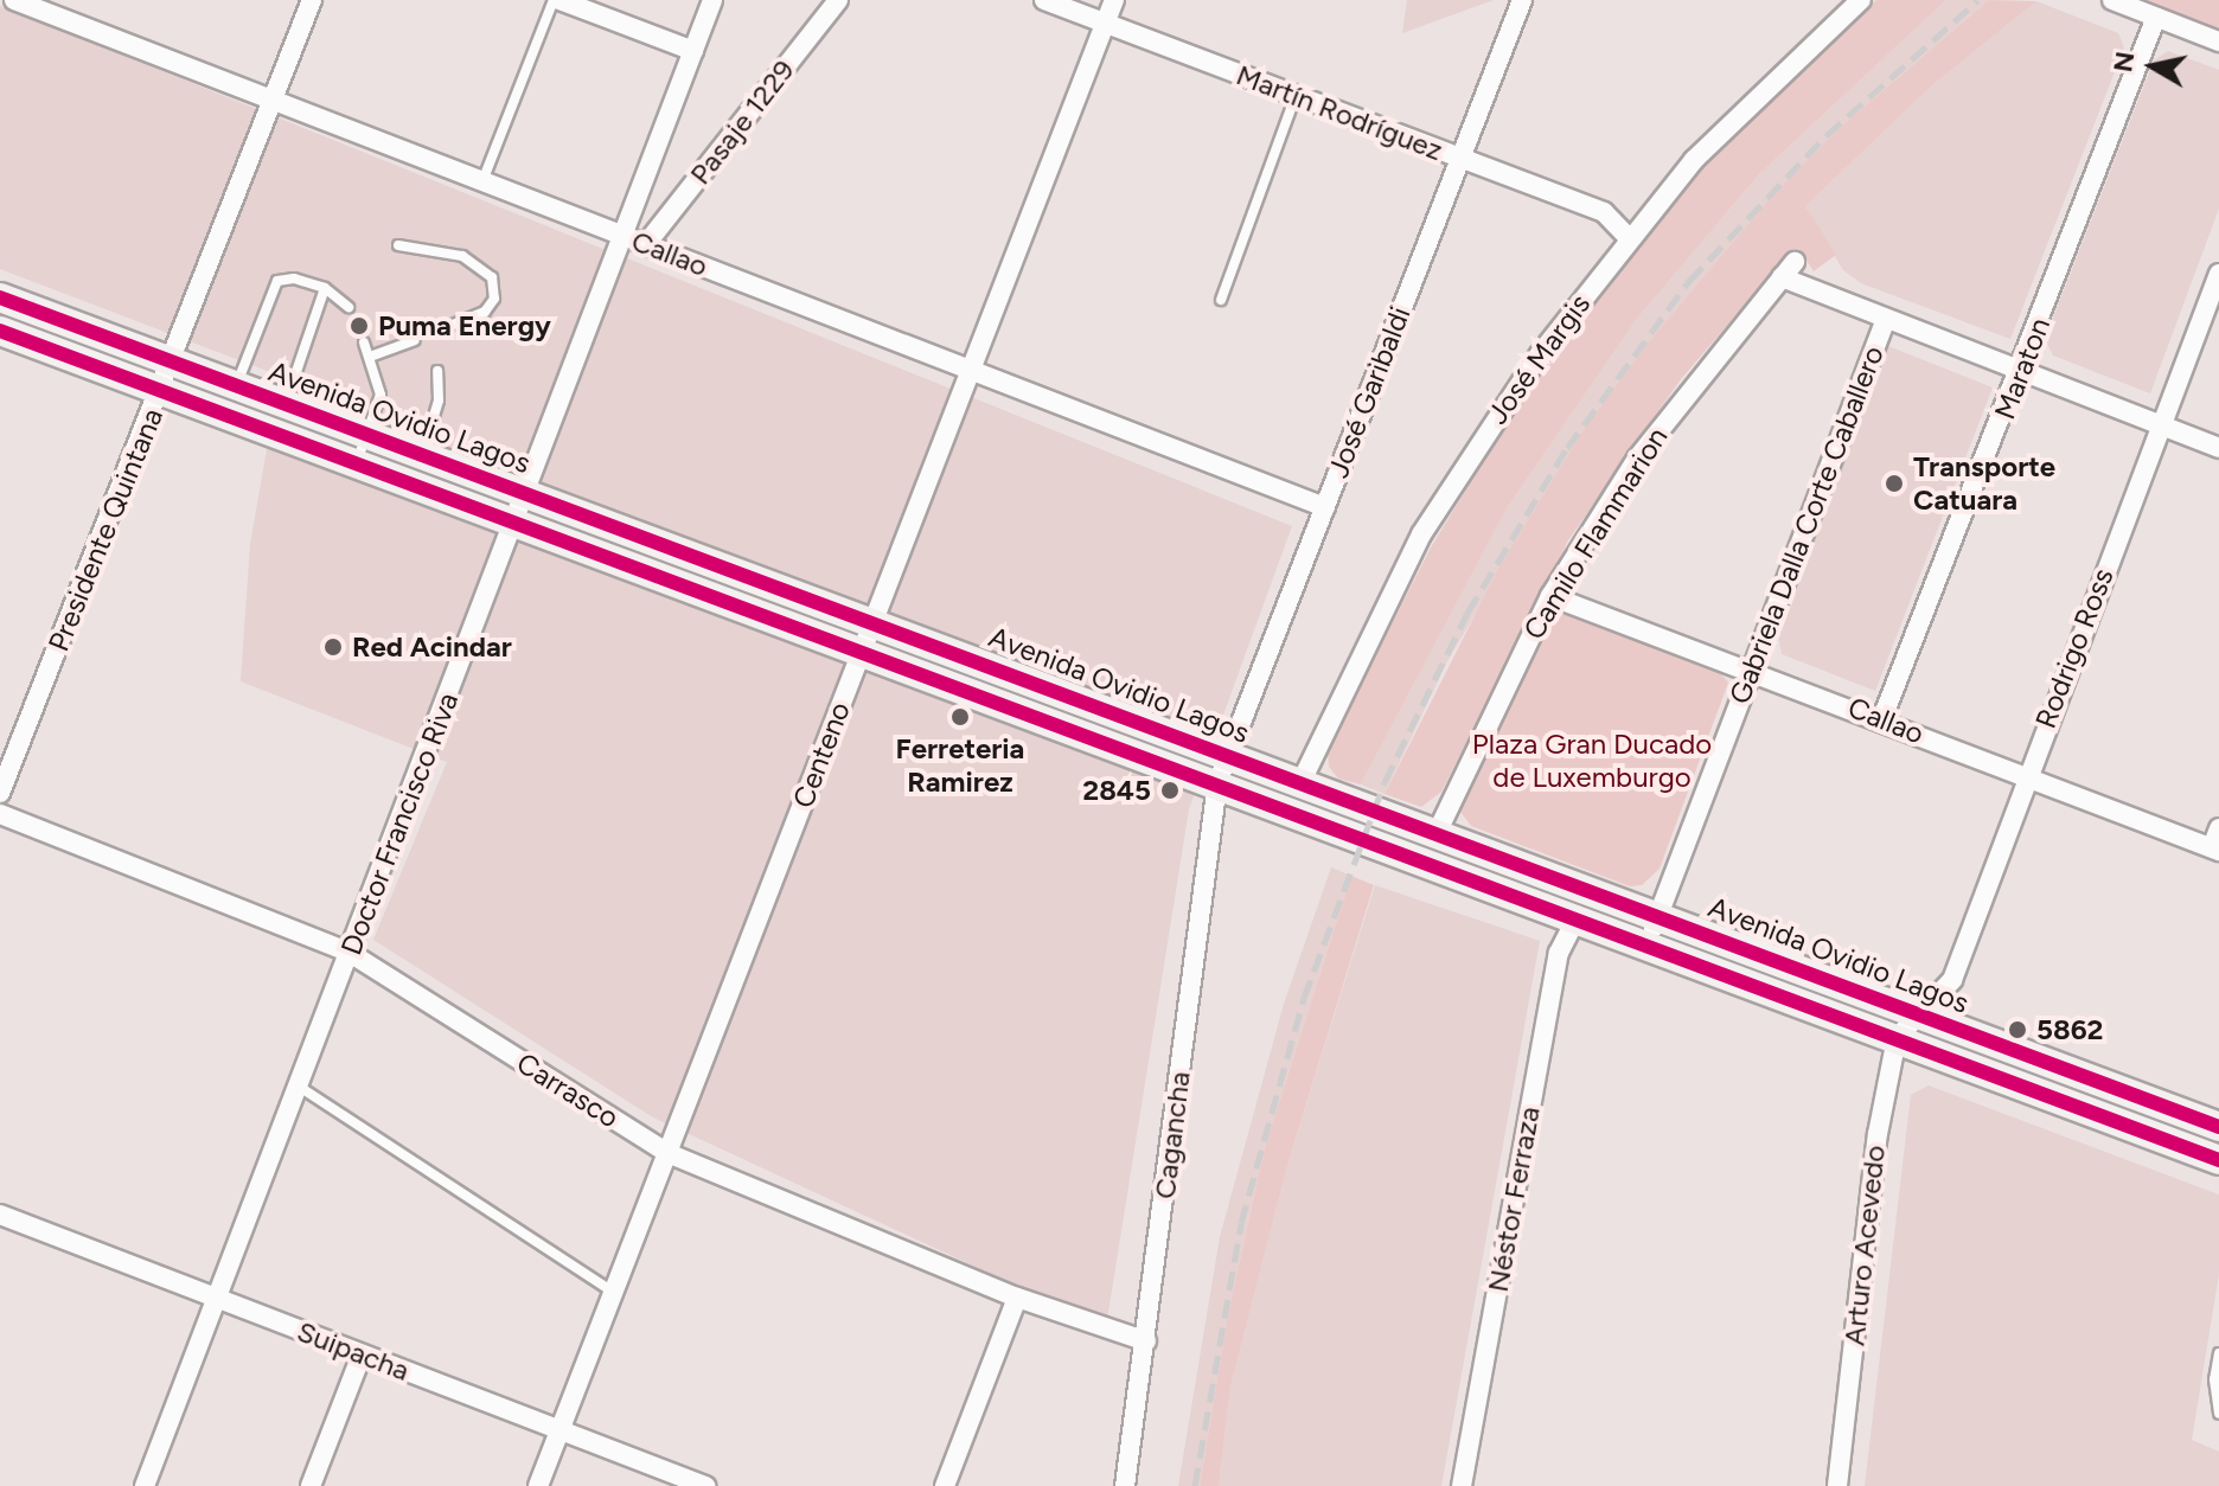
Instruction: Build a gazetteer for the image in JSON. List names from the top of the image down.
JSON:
{
  "streets": {
    "main road": ["Avenida Ovidio Lagos"],
    "street": [
      "Martín Rodríguez",
      "Pasaje 1229",
      "Callao",
      "José Margis",
      "Maraton",
      "José Garibaldi",
      "Gabriela Dalla Corte Caballero",
      "Presidente Quintana",
      "Camilo Flammarion",
      "Rodrigo Ross",
      "Centeno",
      "Doctor Francisco Riva",
      "Carrasco",
      "Cagancha",
      "Néstor Ferraza",
      "Arturo Acevedo",
      "Suipacha"
    ]
  },
  "crossings": [
    ["Martín Rodríguez", "José Margis"],
    ["Martín Rodríguez", "José Garibaldi"],
    ["Martín Rodríguez", "Centeno"],
    ["Pasaje 1229", "Callao"],
    ["Callao", "Maraton"],
    ["Callao", "José Garibaldi"],
    ["Callao", "Gabriela Dalla Corte Caballero"],
    ["Callao", "Presidente Quintana"],
    ["Callao", "Camilo Flammarion"],
    ["Callao", "Rodrigo Ross"],
    ["Callao", "Centeno"],
    ["Callao", "Doctor Francisco Riva"],
    ["José Margis", "Avenida Ovidio Lagos"],
    ["José Garibaldi", "Avenida Ovidio Lagos"],
    ["José Garibaldi", "Cagancha"],
    ["Avenida Ovidio Lagos", "Gabriela Dalla Corte Caballero"],
    ["Avenida Ovidio Lagos", "Presidente Quintana"],
    ["Avenida Ovidio Lagos", "Camilo Flammarion"],
    ["Avenida Ovidio Lagos", "Rodrigo Ross"],
    ["Avenida Ovidio Lagos", "Centeno"],
    ["Avenida Ovidio Lagos", "Doctor Francisco Riva"],
    ["Avenida Ovidio Lagos", "Cagancha"],
    ["Avenida Ovidio Lagos", "Néstor Ferraza"],
    ["Avenida Ovidio Lagos", "Arturo Acevedo"],
    ["Centeno", "Carrasco"],
    ["Centeno", "Suipacha"],
    ["Doctor Francisco Riva", "Carrasco"],
    ["Doctor Francisco Riva", "Suipacha"],
    ["Carrasco", "Cagancha"]
  ],
  "parks": ["Plaza Gran Ducado de Luxemburgo"],
  "places": [
    "Puma Energy",
    "Transporte Catuara",
    "Red Acindar",
    "Ferreteria Ramirez",
    "2845",
    "5862"
  ],
  "north": "left"
}
